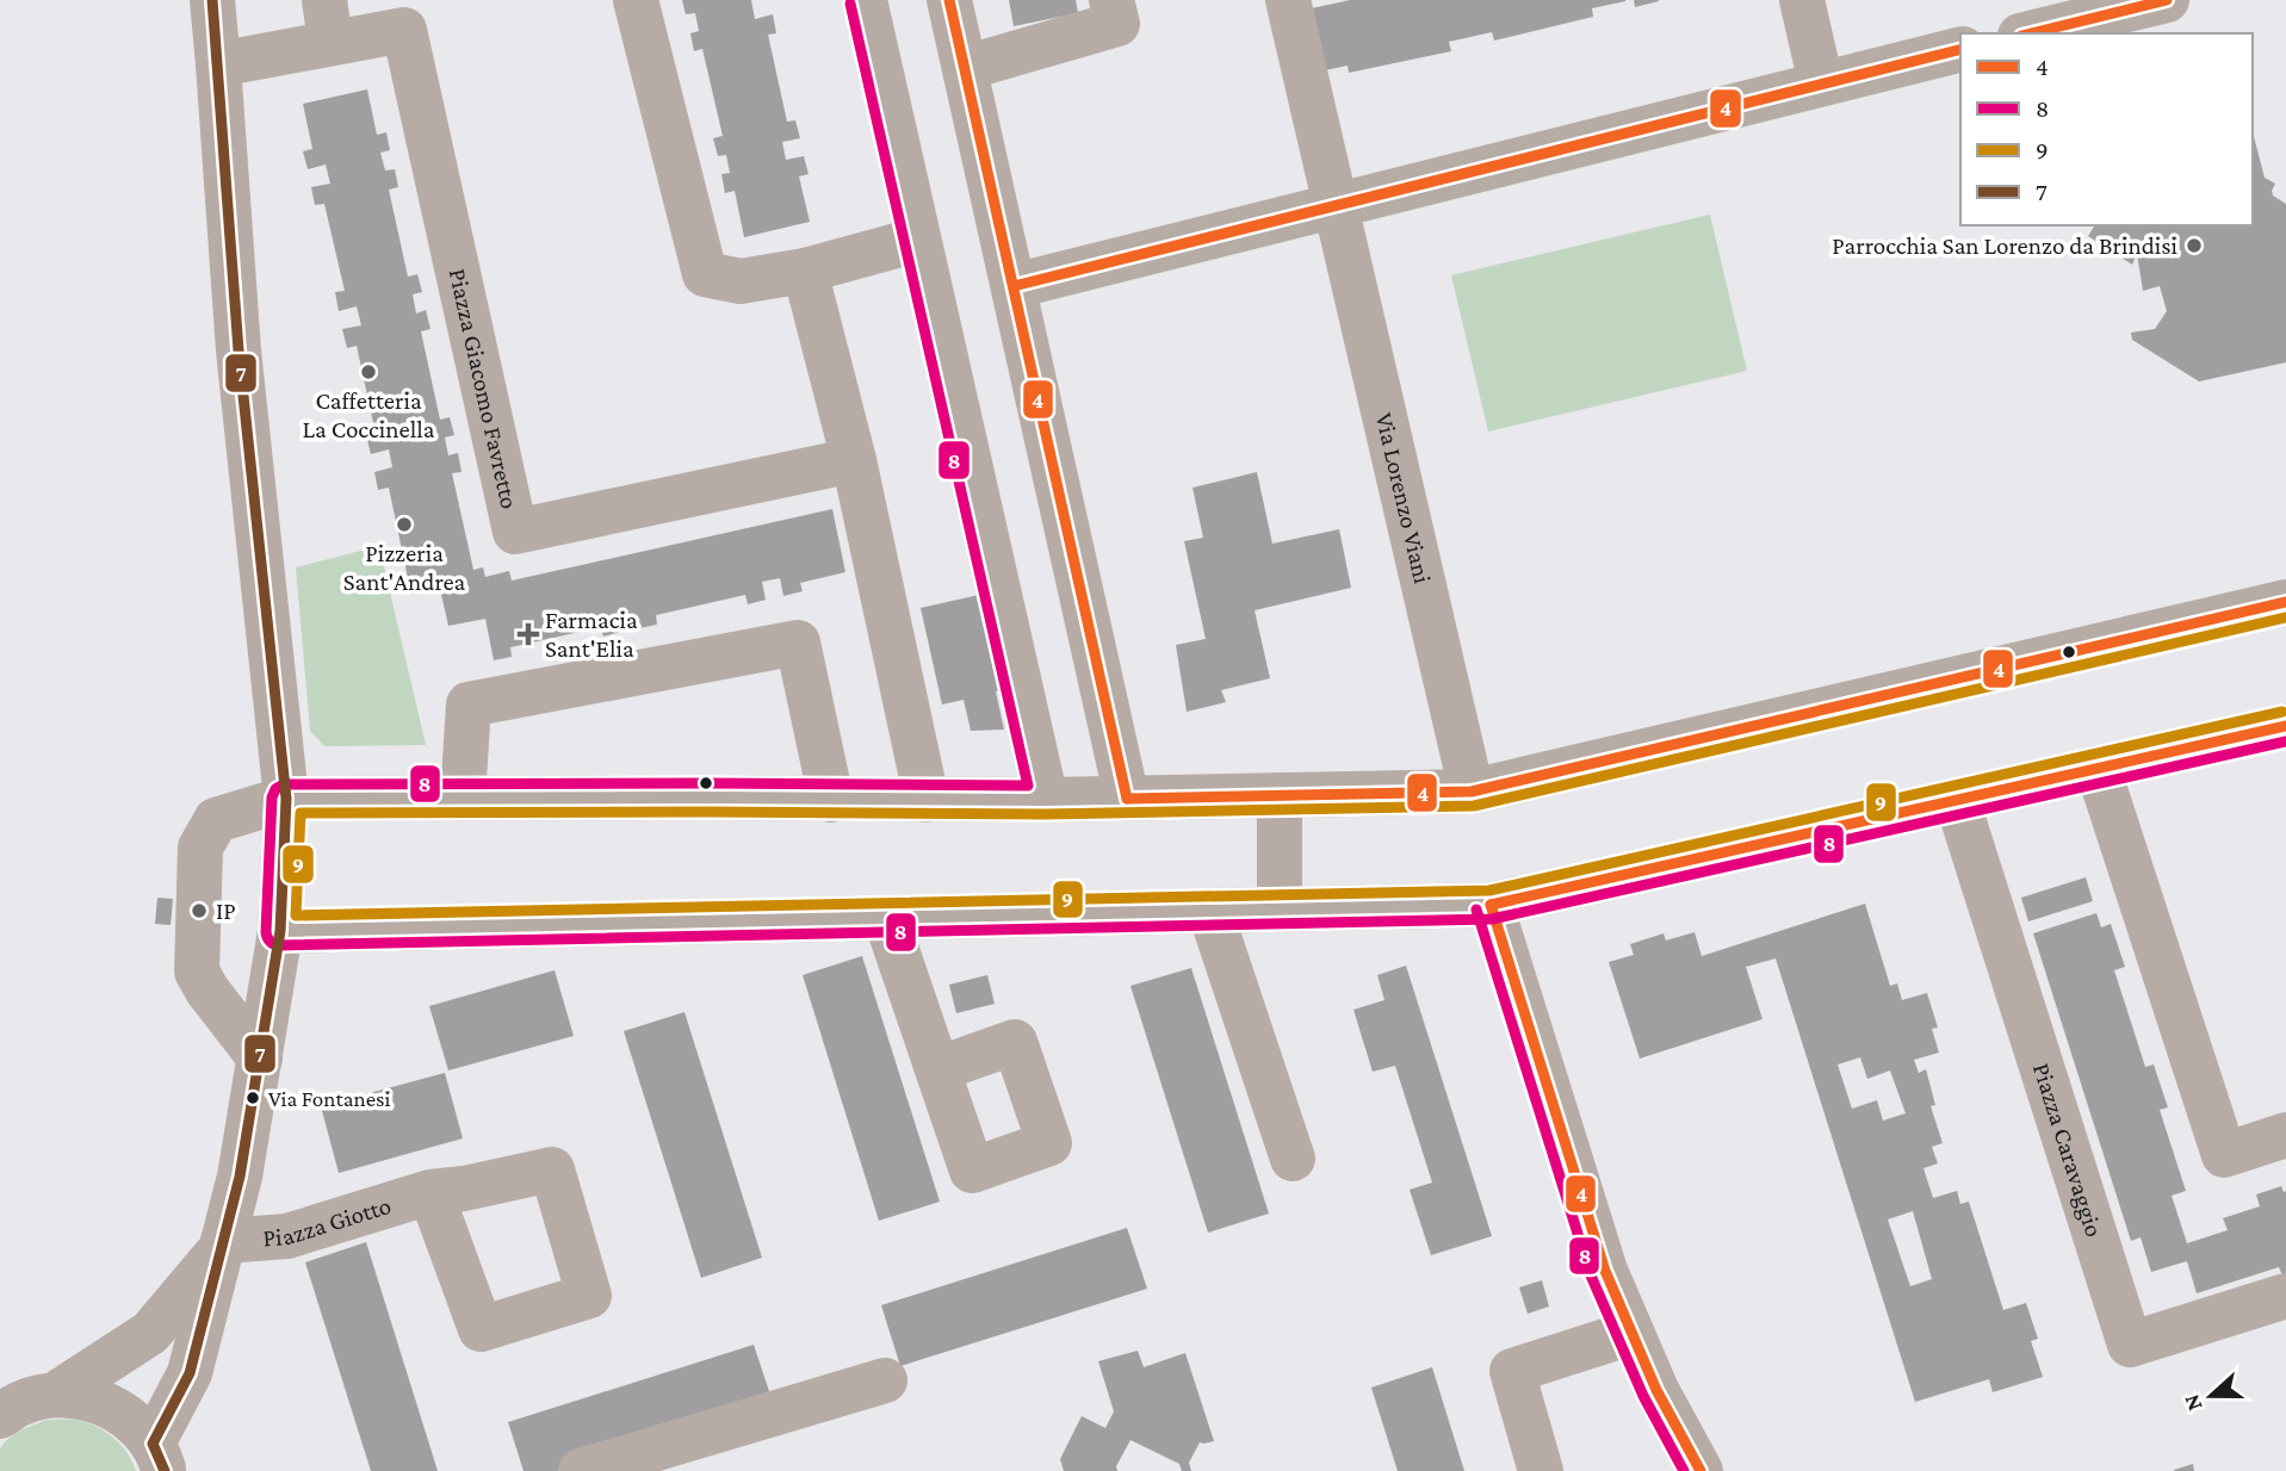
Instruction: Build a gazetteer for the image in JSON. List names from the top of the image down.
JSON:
{
  "streets": {
    "street": [
      "Piazza Giacomo Favretto",
      "Via Lorenzo Viani",
      "Piazza Caravaggio",
      "Piazza Giotto"
    ]
  },
  "places": {
    "other": [
      "Parrocchia San Lorenzo da Brindisi",
      "Caffetteria La Coccinella",
      "Pizzeria Sant'Andrea",
      "IP",
      "Via Fontanesi"
    ],
    "health": ["Farmacia Sant'Elia"]
  },
  "lines": [
    "transit line 4",
    "transit line 7",
    "transit line 8",
    "transit line 9"
  ],
  "legend": [
    "4",
    "8",
    "9",
    "7"
  ],
  "north": "left"
}
